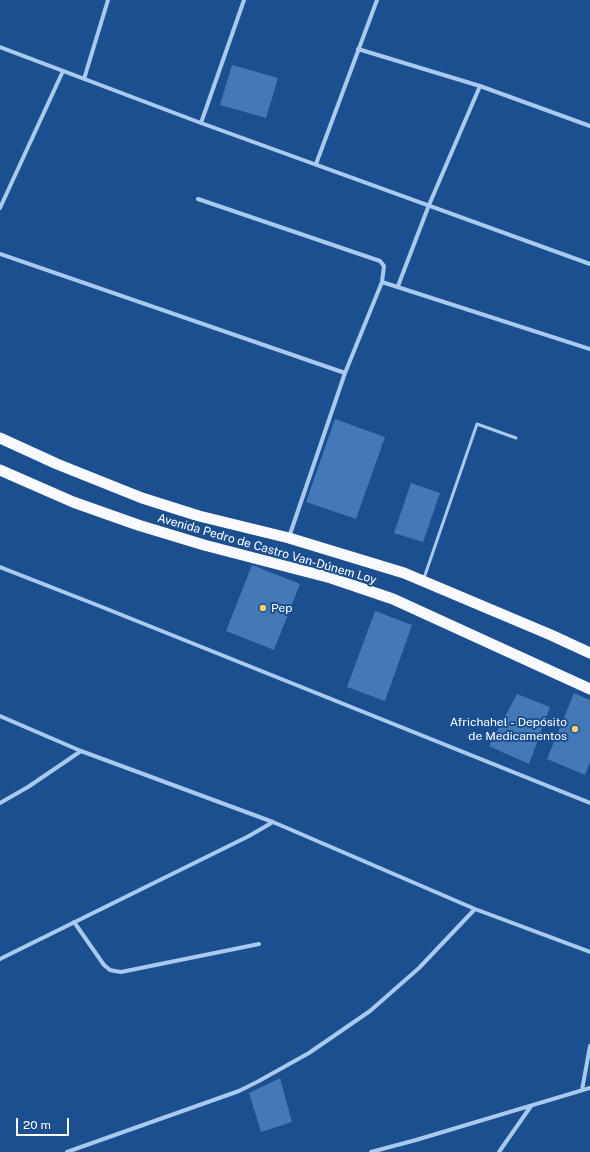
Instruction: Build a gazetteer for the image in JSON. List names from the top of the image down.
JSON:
{
  "streets": {
    "highway": ["Avenida Pedro de Castro Van-Dúnem Loy"]
  },
  "places": ["Pep", "Africhahel - Depósito de Medicamentos"],
  "scale_bar": "20 m"
}
